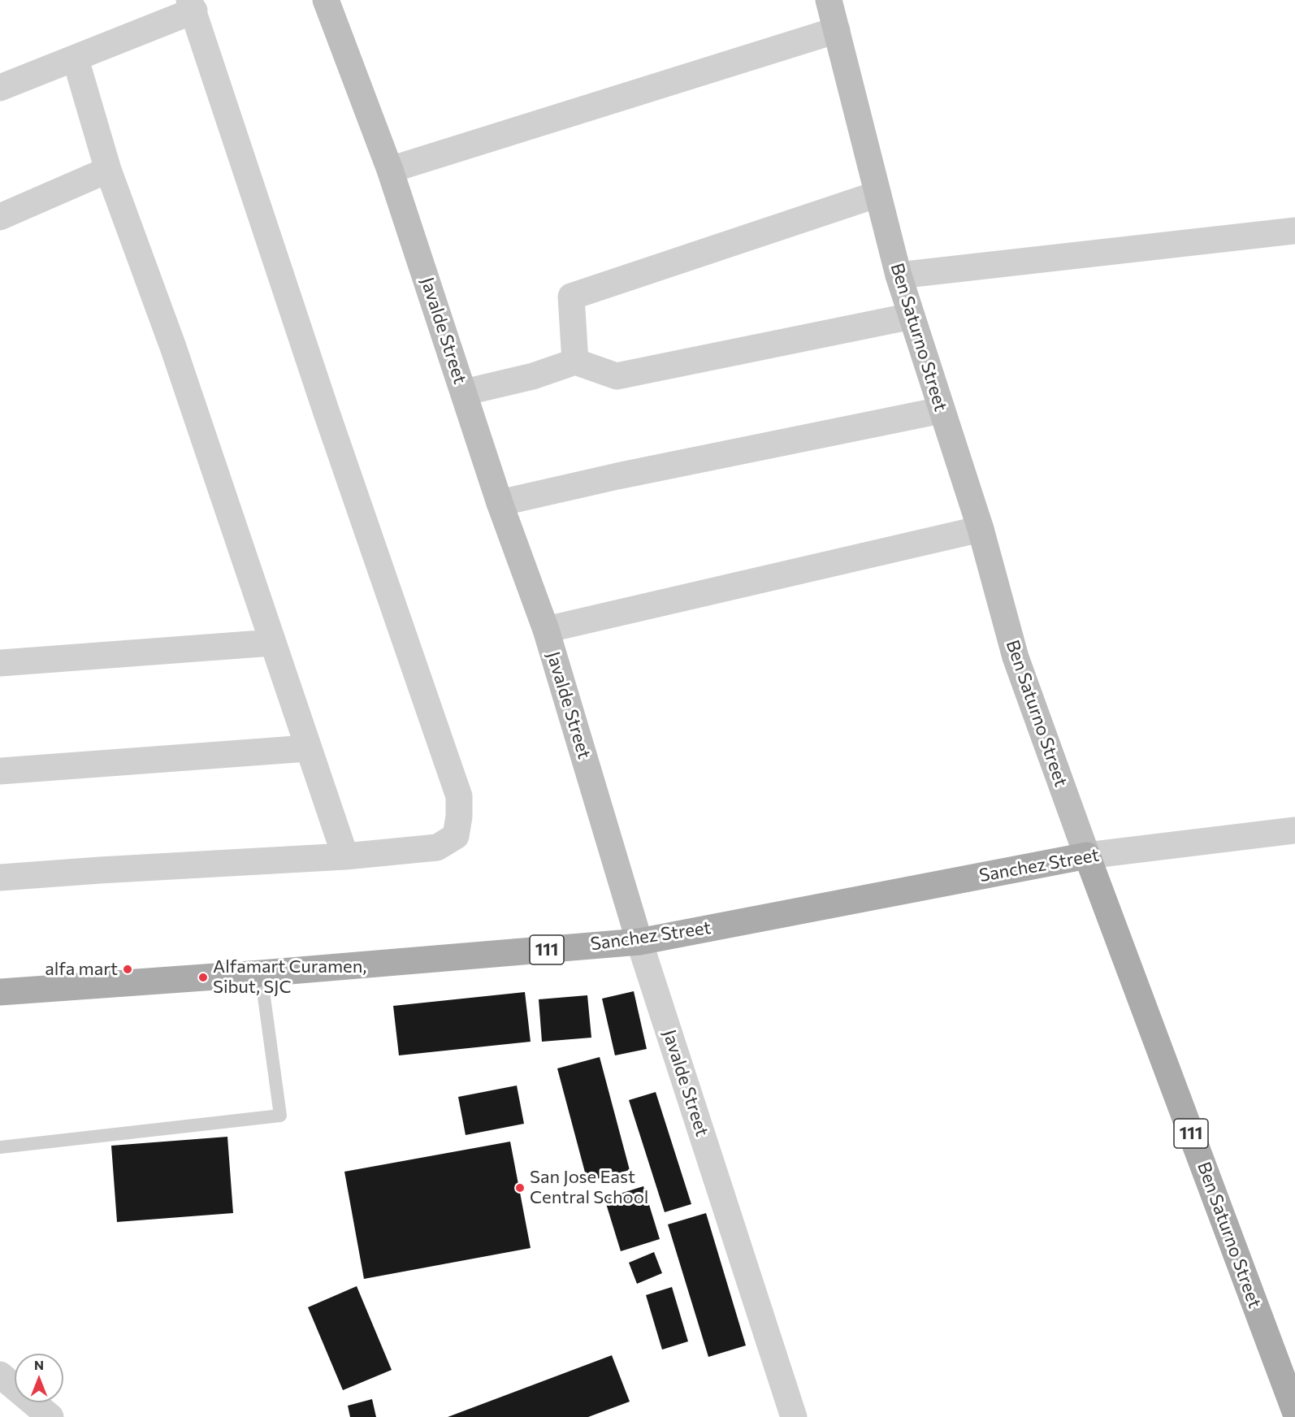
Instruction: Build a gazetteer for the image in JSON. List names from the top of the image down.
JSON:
{
  "streets": {
    "main road": ["Ben Saturno Street", "Sanchez Street", "111"],
    "street": ["Javalde Street"]
  },
  "crossings": [
    ["Javalde Street", "Sanchez Street"],
    ["Ben Saturno Street", "Sanchez Street"]
  ],
  "places": ["alfa mart", "Alfamart Curamen, Sibut, SJC", "San Jose East Central School"],
  "north": "top"
}
